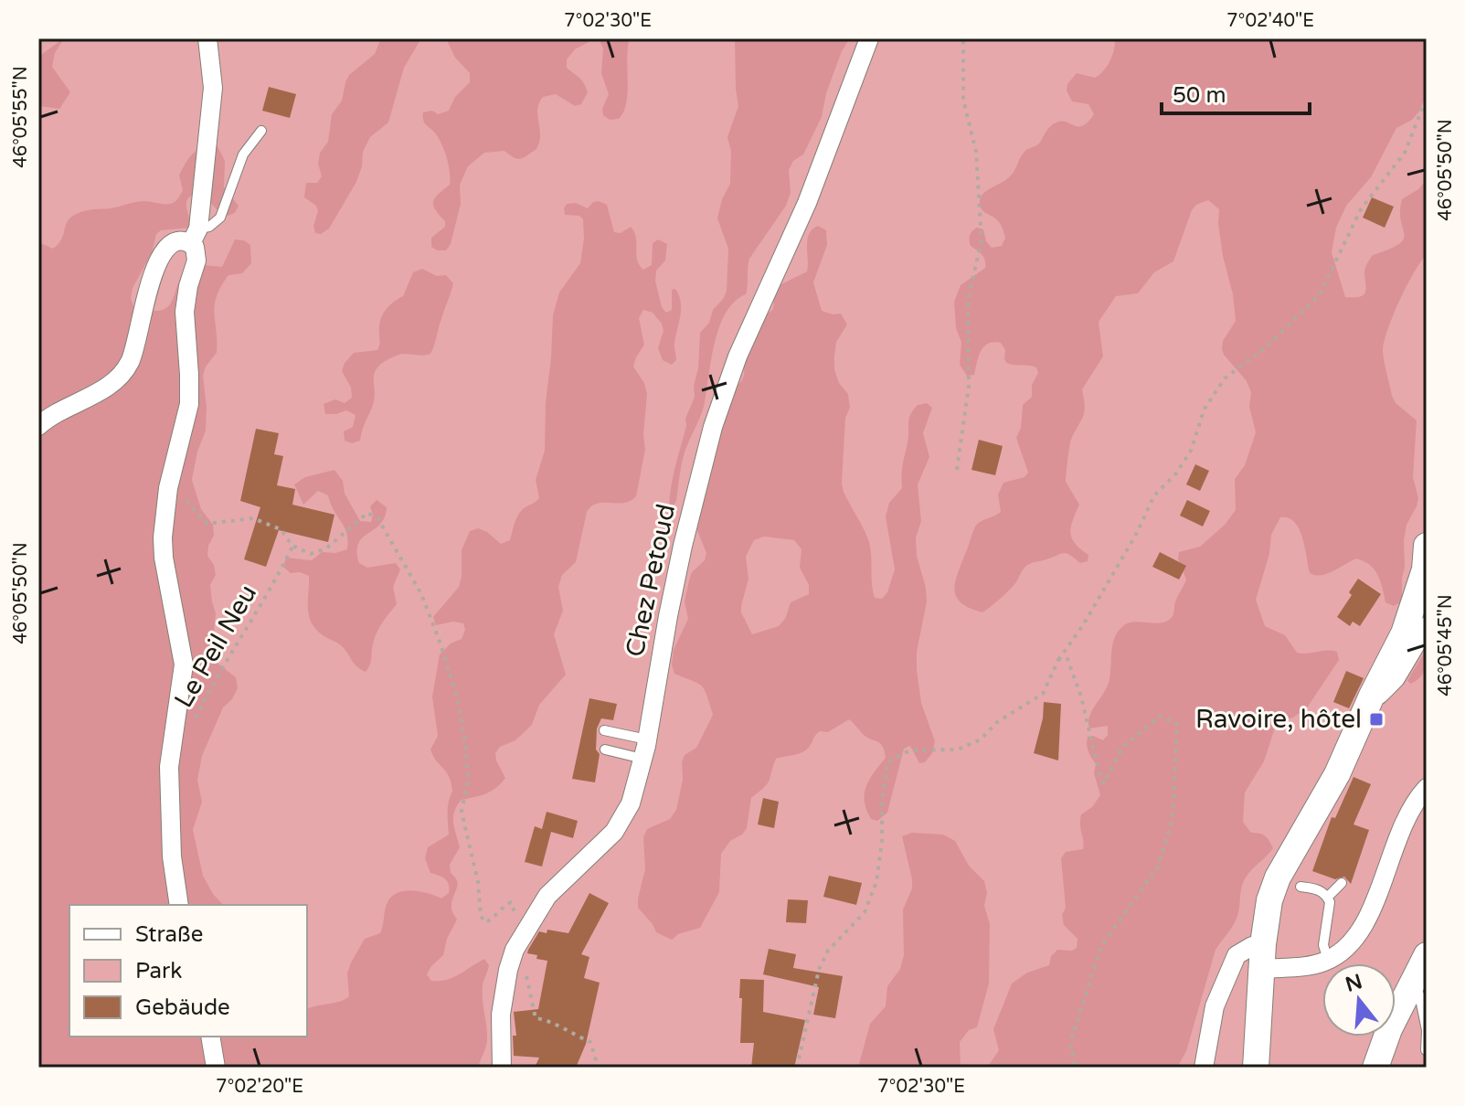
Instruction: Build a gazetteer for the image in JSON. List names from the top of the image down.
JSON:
{
  "streets": {
    "street": ["Chez Petoud"],
    "path": ["Le Peil Neu"]
  },
  "places": {
    "transit": ["Ravoire, hôtel"]
  },
  "legend": ["Straße", "Park", "Gebäude"],
  "scale_bar": "50 m",
  "north": "top",
  "coordinates": [
    "7°02'30\"E",
    "7°02'40\"E",
    "46°05'55\"N",
    "46°05'50\"N",
    "46°05'45\"N",
    "7°02'20\"E"
  ]
}
